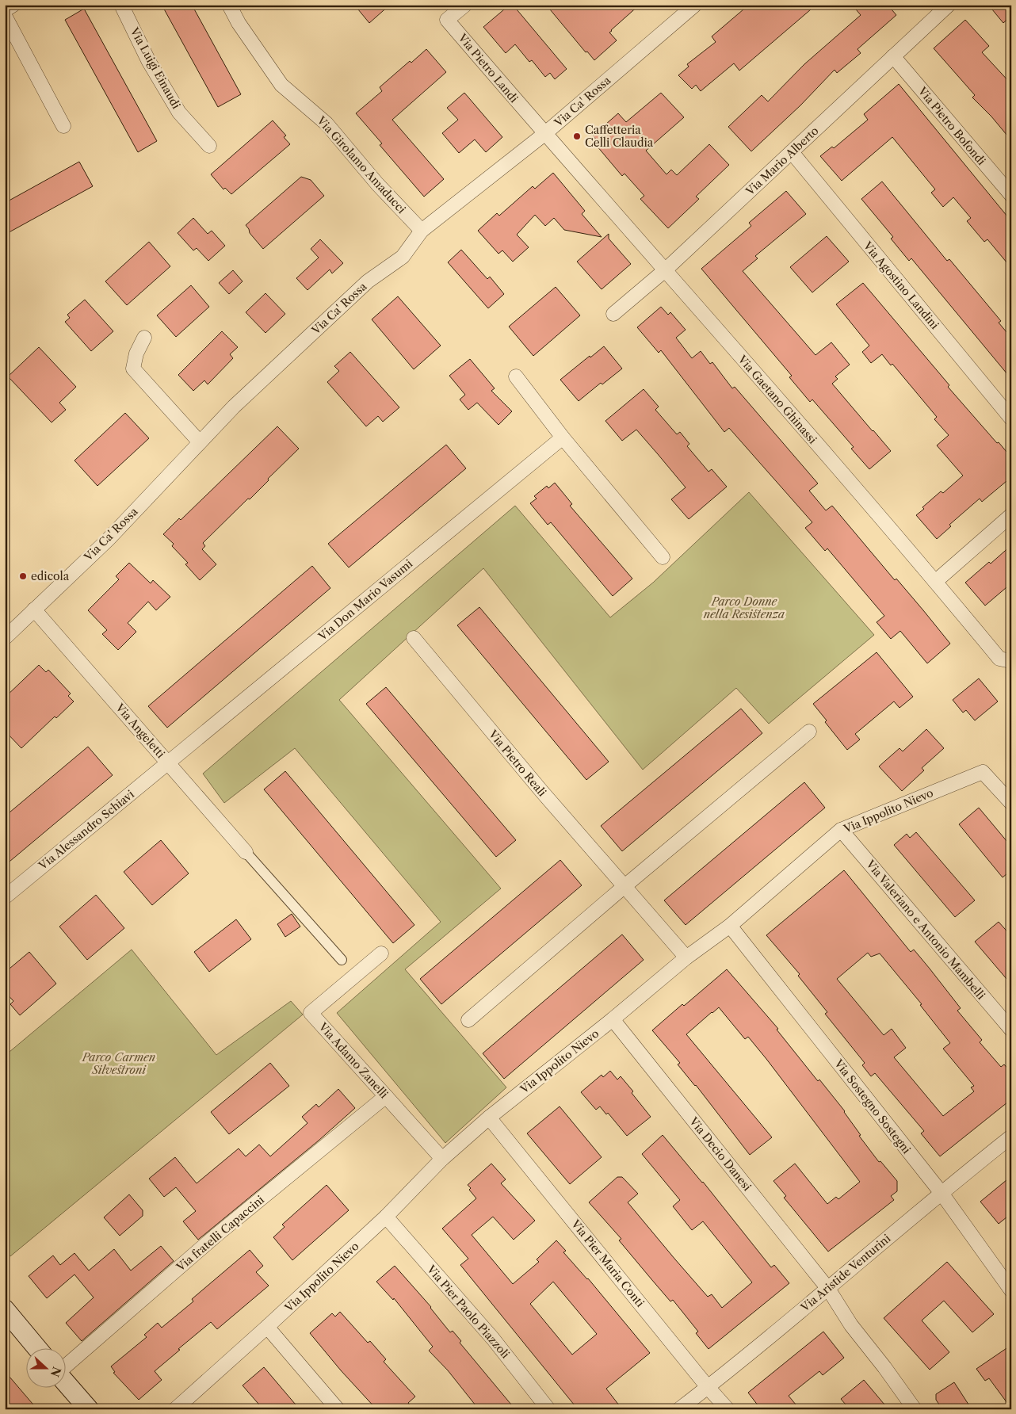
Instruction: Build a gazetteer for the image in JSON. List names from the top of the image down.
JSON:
{
  "streets": {
    "street": [
      "Via Luigi Einaudi",
      "Via Pietro Landi",
      "Via Ca' Rossa",
      "Via Pietro Bofondi",
      "Via Mario Alberto",
      "Via Girolamo Amaducci",
      "Via Agostino Landini",
      "Via Gaetano Ghinassi",
      "Via Don Mario Vasumi",
      "Via Angeletti",
      "Via Pietro Reali",
      "Via Ippolito Nievo",
      "Via Alessandro Schiavi",
      "Via Valeriano e Antonio Mambelli",
      "Via Adamo Zanelli",
      "Via Sostegno Sostegni",
      "Via Decio Danesi",
      "Via fratelli Capaccini",
      "Via Pier Maria Conti",
      "Via Aristide Venturini",
      "Via Pier Paolo Piazzoli"
    ]
  },
  "crossings": [
    ["Via Pietro Landi", "Via Ca' Rossa"],
    ["Via Pietro Landi", "Via Gaetano Ghinassi"],
    ["Via Ca' Rossa", "Via Girolamo Amaducci"],
    ["Via Ca' Rossa", "Via Gaetano Ghinassi"],
    ["Via Ca' Rossa", "Via Angeletti"],
    ["Via Pietro Bofondi", "Via Mario Alberto"],
    ["Via Mario Alberto", "Via Agostino Landini"],
    ["Via Mario Alberto", "Via Gaetano Ghinassi"],
    ["Via Don Mario Vasumi", "Via Angeletti"],
    ["Via Don Mario Vasumi", "Via Alessandro Schiavi"],
    ["Via Angeletti", "Via Alessandro Schiavi"],
    ["Via Pietro Reali", "Via Ippolito Nievo"],
    ["Via Ippolito Nievo", "Via Valeriano e Antonio Mambelli"],
    ["Via Ippolito Nievo", "Via Adamo Zanelli"],
    ["Via Ippolito Nievo", "Via Sostegno Sostegni"],
    ["Via Ippolito Nievo", "Via Decio Danesi"],
    ["Via Ippolito Nievo", "Via Pier Maria Conti"],
    ["Via Ippolito Nievo", "Via Pier Paolo Piazzoli"],
    ["Via Adamo Zanelli", "Via fratelli Capaccini"],
    ["Via Sostegno Sostegni", "Via Aristide Venturini"],
    ["Via Decio Danesi", "Via Aristide Venturini"],
    ["Via Pier Maria Conti", "Via Aristide Venturini"]
  ],
  "parks": ["Parco Donne nella Resistenza", "Parco Carmen Silvestroni"],
  "places": ["Caffetteria Celli Claudia", "edicola"],
  "north": "right"
}
